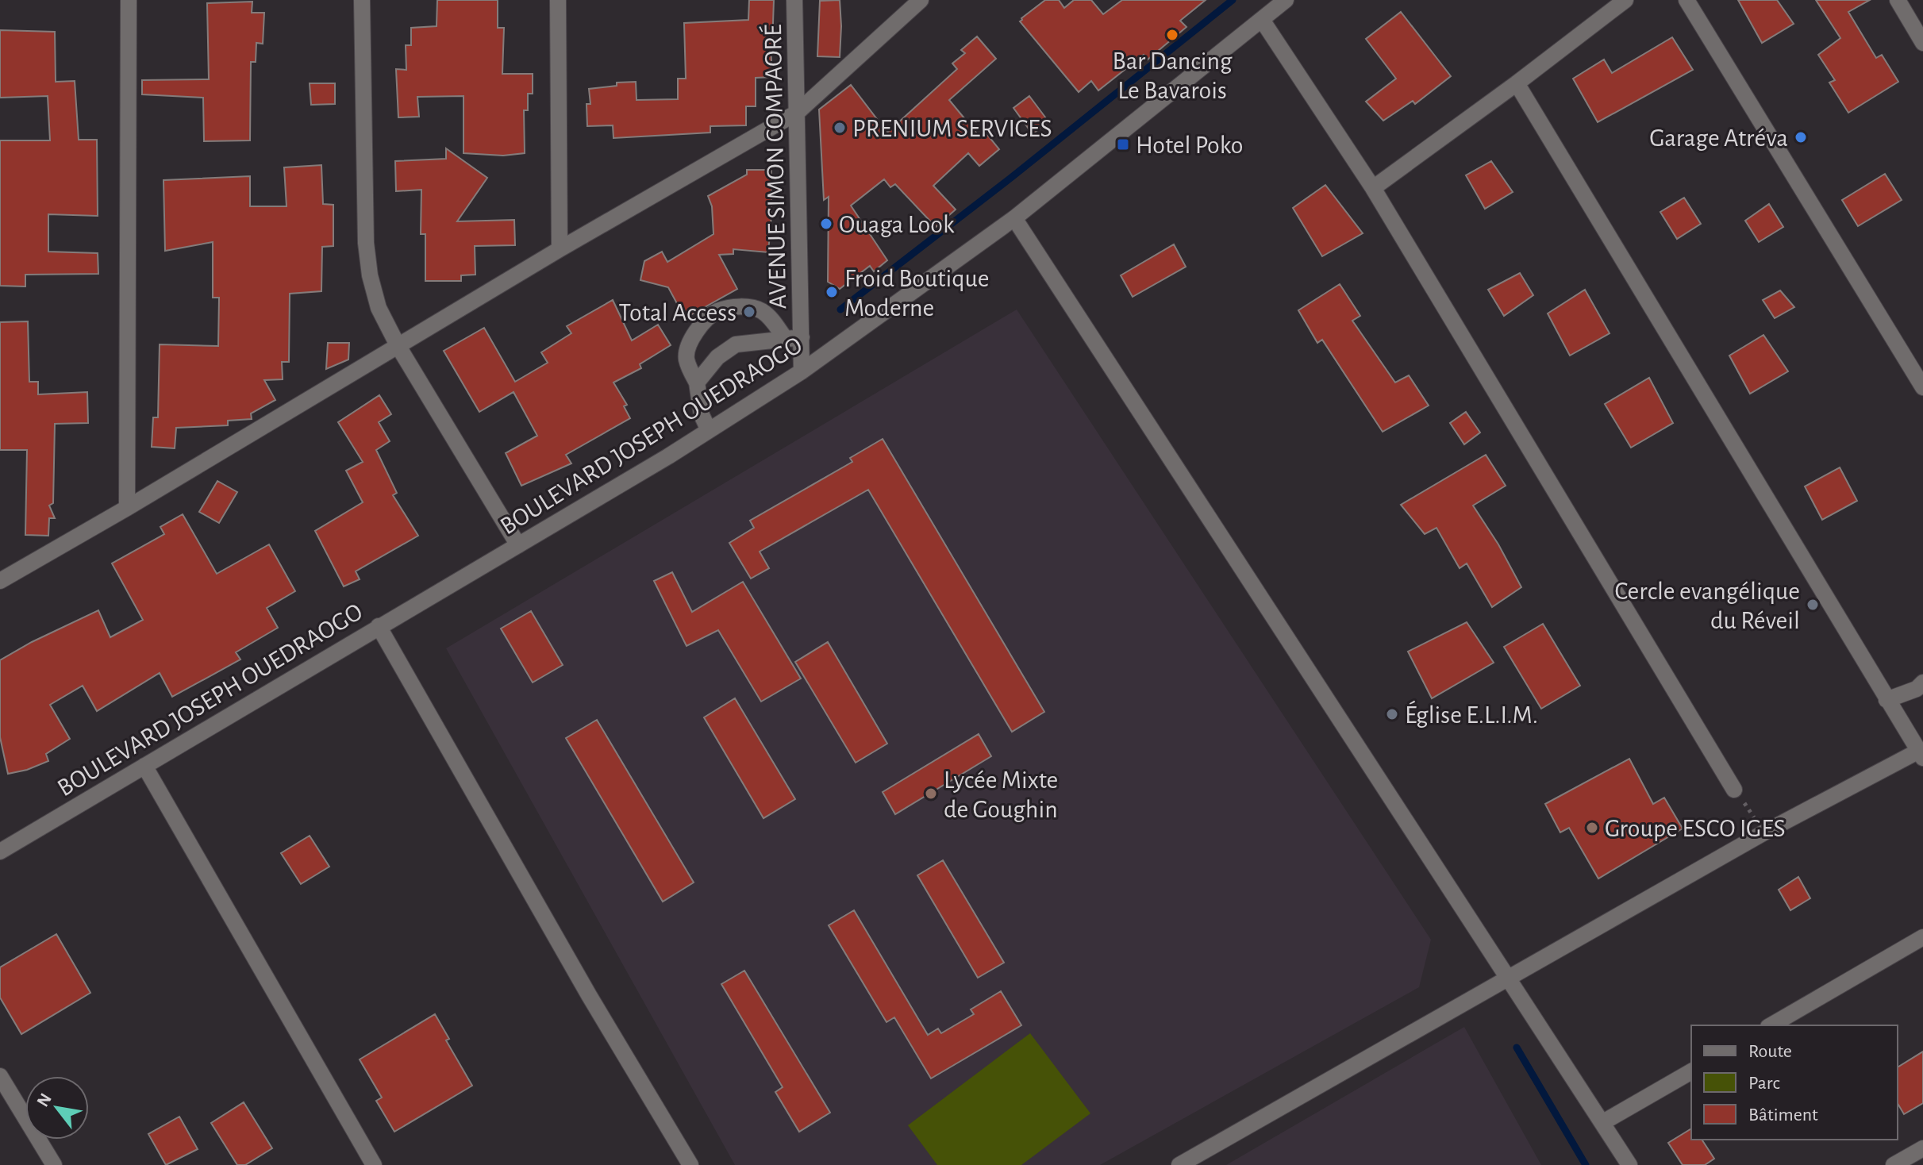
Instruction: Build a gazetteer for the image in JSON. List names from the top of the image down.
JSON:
{
  "streets": {
    "street": ["AVENUE SIMON COMPAORÉ", "BOULEVARD JOSEPH OUEDRAOGO"]
  },
  "crossings": [
    ["AVENUE SIMON COMPAORÉ", "BOULEVARD JOSEPH OUEDRAOGO"]
  ],
  "places": {
    "other": [
      "Bar Dancing Le Bavarois",
      "PRENIUM SERVICES",
      "Garage Atréva",
      "Ouaga Look",
      "Froid Boutique Moderne",
      "Total Access",
      "Cercle evangélique du Réveil",
      "Église E.L.I.M.",
      "Lycée Mixte de Goughin",
      "Groupe ESCO IGES"
    ],
    "transit": ["Hotel Poko"]
  },
  "legend": ["Route", "Parc", "Bâtiment"],
  "north": "top left"
}
